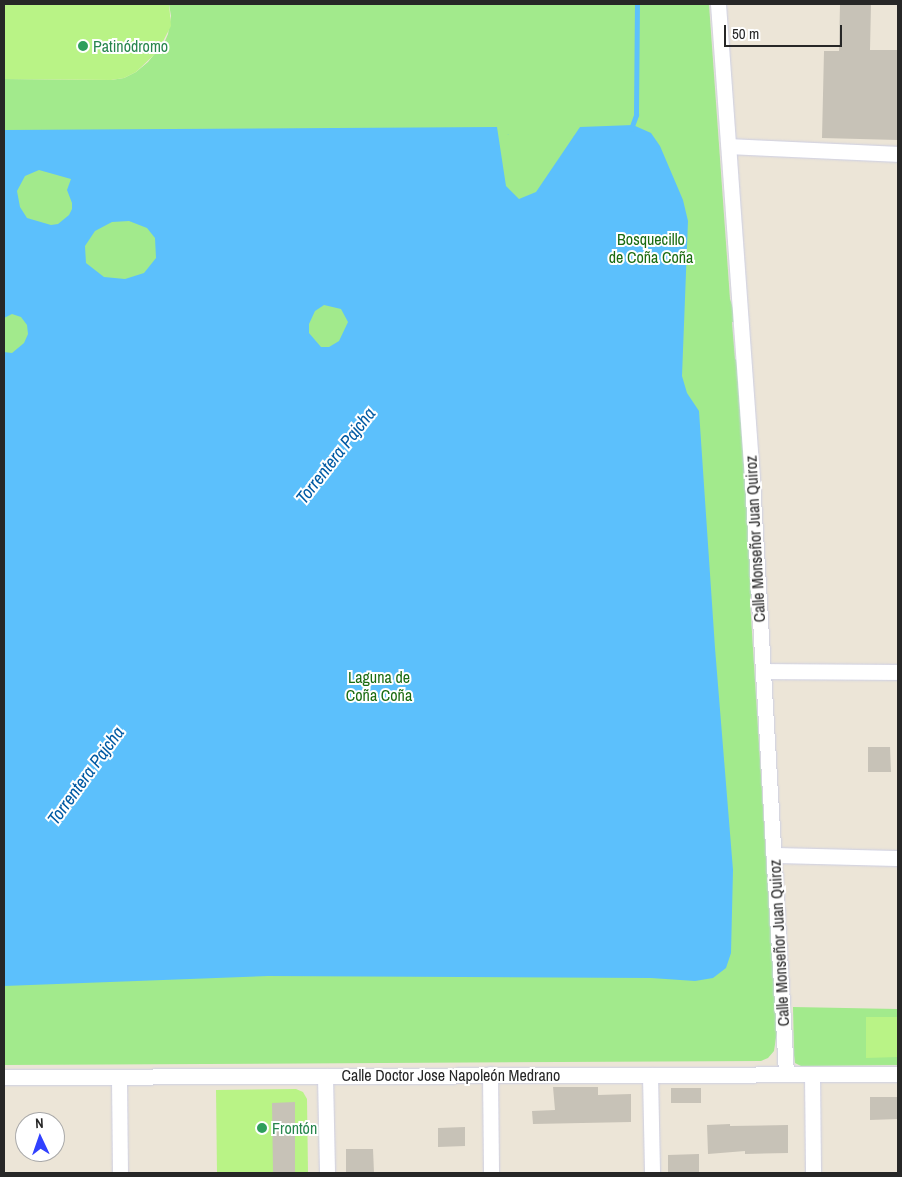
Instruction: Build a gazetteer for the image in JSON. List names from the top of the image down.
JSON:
{
  "streets": {
    "street": ["Calle Monseñor Juan Quiroz", "Calle Doctor Jose Napoleón Medrano"]
  },
  "crossings": [
    ["Calle Monseñor Juan Quiroz", "Calle Doctor Jose Napoleón Medrano"]
  ],
  "water": ["Torrentera Pajcha"],
  "parks": ["Bosquecillo de Coña Coña", "Laguna de Coña Coña"],
  "places": ["Patinódromo", "Frontón"],
  "scale_bar": "50 m",
  "north": "top"
}
